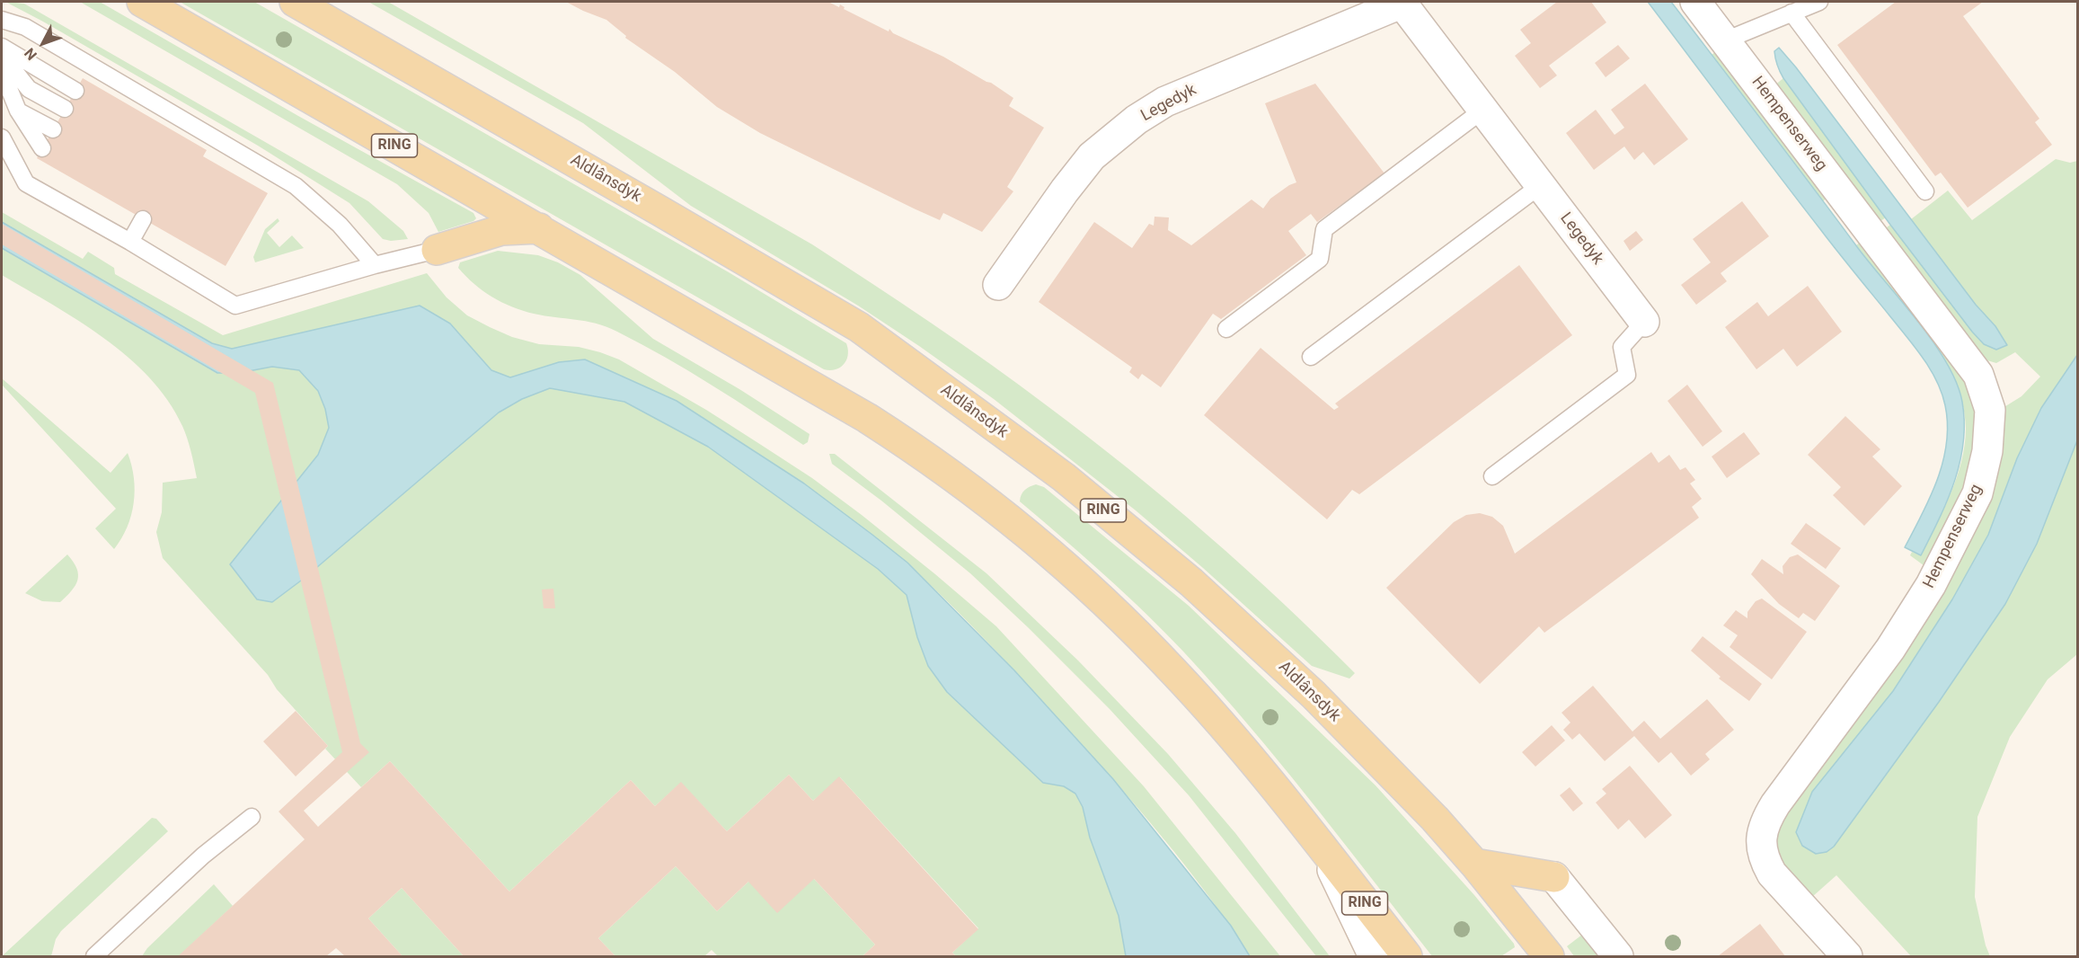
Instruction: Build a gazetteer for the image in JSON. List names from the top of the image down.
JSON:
{
  "streets": {
    "main road": ["RING", "Aldlânsdyk"],
    "street": ["Legedyk", "Hempenserweg"]
  },
  "north": "bottom left"
}
